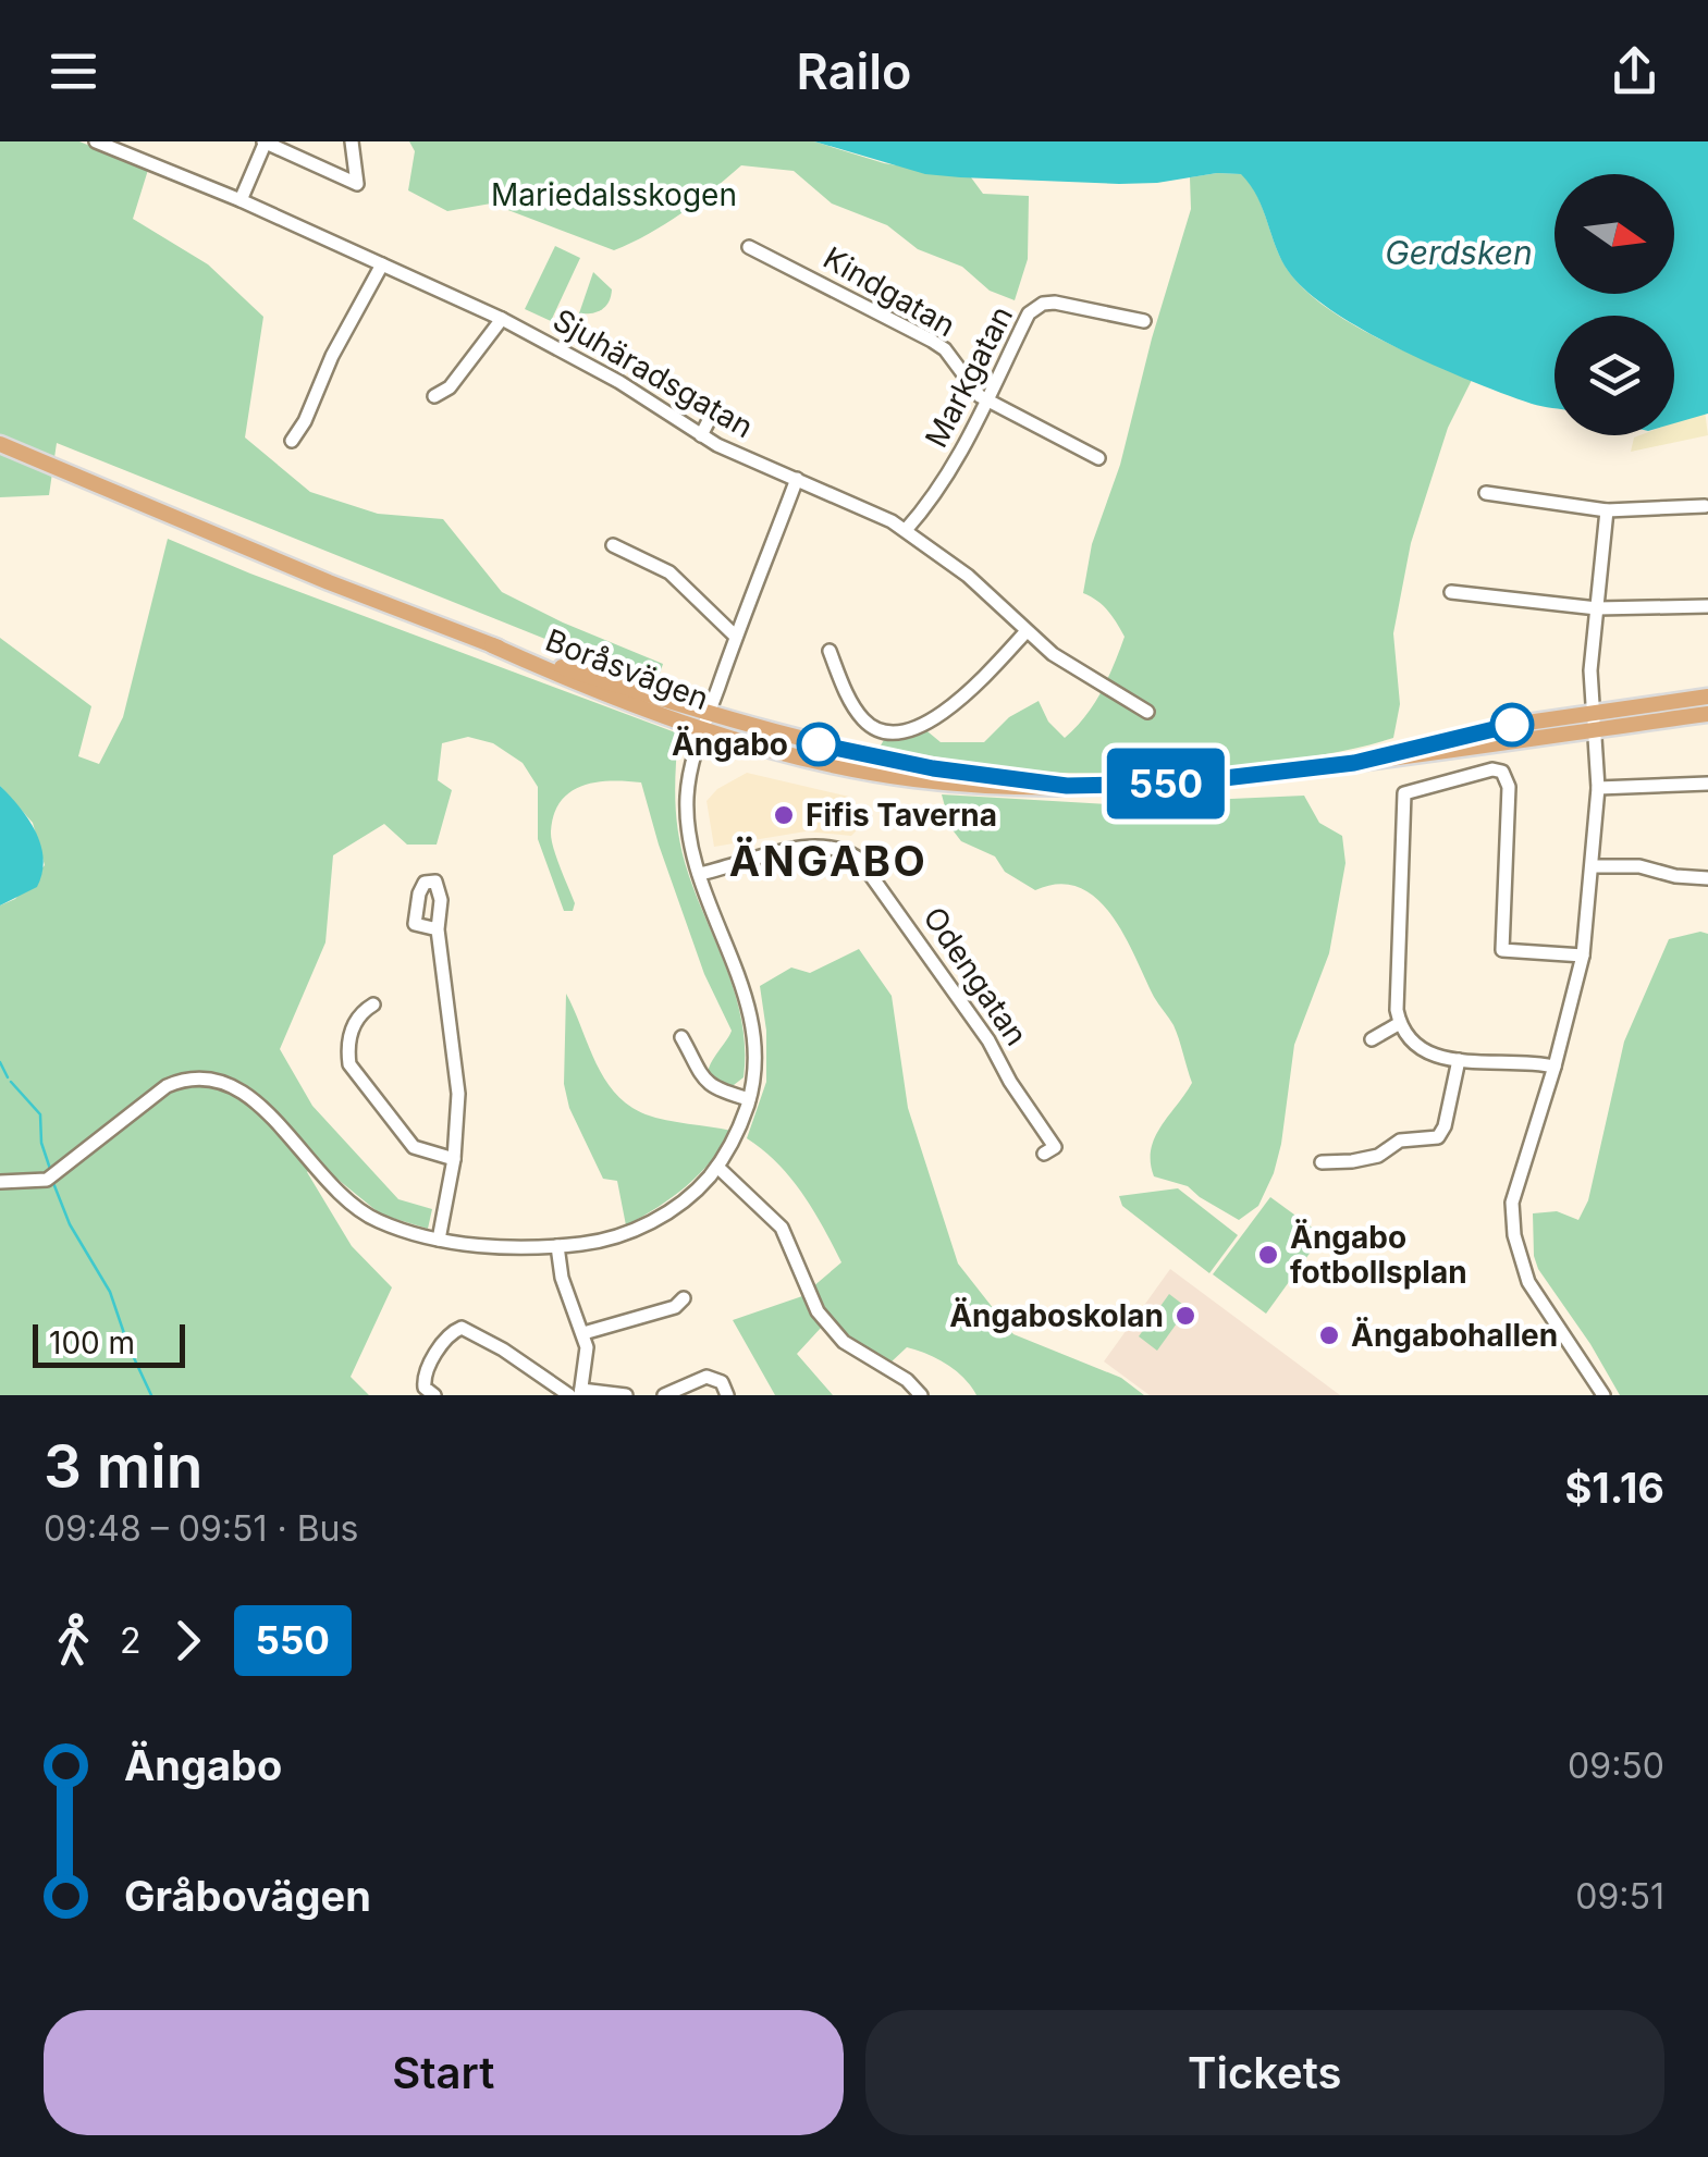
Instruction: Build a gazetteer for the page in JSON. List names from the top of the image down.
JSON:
{
  "streets": {
    "main road": ["Boråsvägen"],
    "street": [
      "Kindgatan",
      "Sjuhäradsgatan",
      "Markgatan",
      "Odengatan"
    ]
  },
  "crossings": [
    ["Kindgatan", "Markgatan"],
    ["Sjuhäradsgatan", "Markgatan"]
  ],
  "districts": ["ÄNGABO"],
  "water": ["Gerdsken"],
  "parks": ["Mariedalsskogen"],
  "places": [
    "Ängabo",
    "Fifis Taverna",
    "Ängabo fotbollsplan",
    "Ängaboskolan",
    "Ängabohallen"
  ],
  "lines": ["bus line 550"],
  "scale_bar": "100 m",
  "north": "right",
  "page": {
    "header": "Railo",
    "on_map": "550",
    "scale": "100 m",
    "heading": ["3 min", "09:48 – 09:51 · Bus", "$1.16"],
    "legs": ["2", "550"],
    "list": [
      {
        "name": "Ängabo",
        "value": "09:50"
      },
      {
        "name": "Gråbovägen",
        "value": "09:51"
      }
    ],
    "buttons": ["Start", "Tickets"]
  }
}
